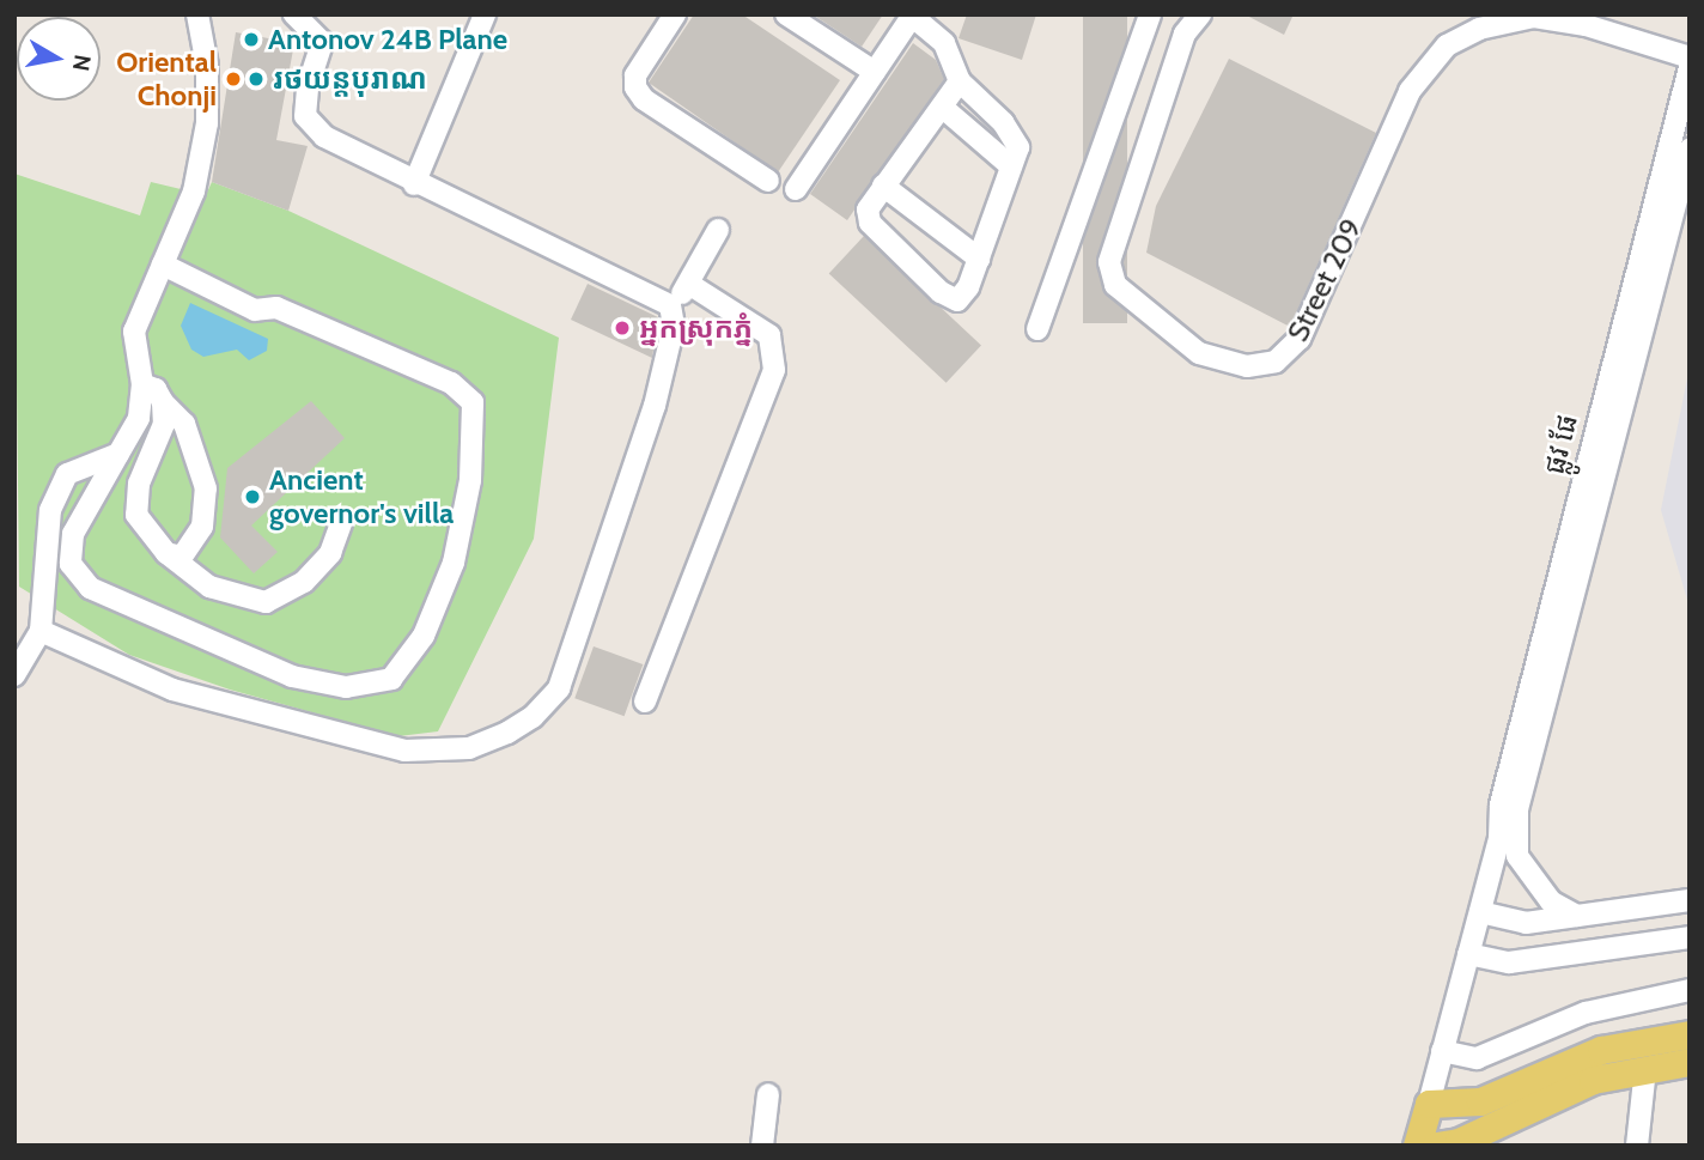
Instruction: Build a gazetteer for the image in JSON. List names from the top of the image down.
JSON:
{
  "streets": {
    "main road": ["ផ្លូវ ផែ"],
    "street": ["Street 209"]
  },
  "places": [
    "Antonov 24B Plane",
    "Oriental Chonji",
    "រថយន្តបុរាណ",
    "អ្នកស្រុកភ្នំ",
    "Ancient governor's villa"
  ],
  "north": "right"
}
